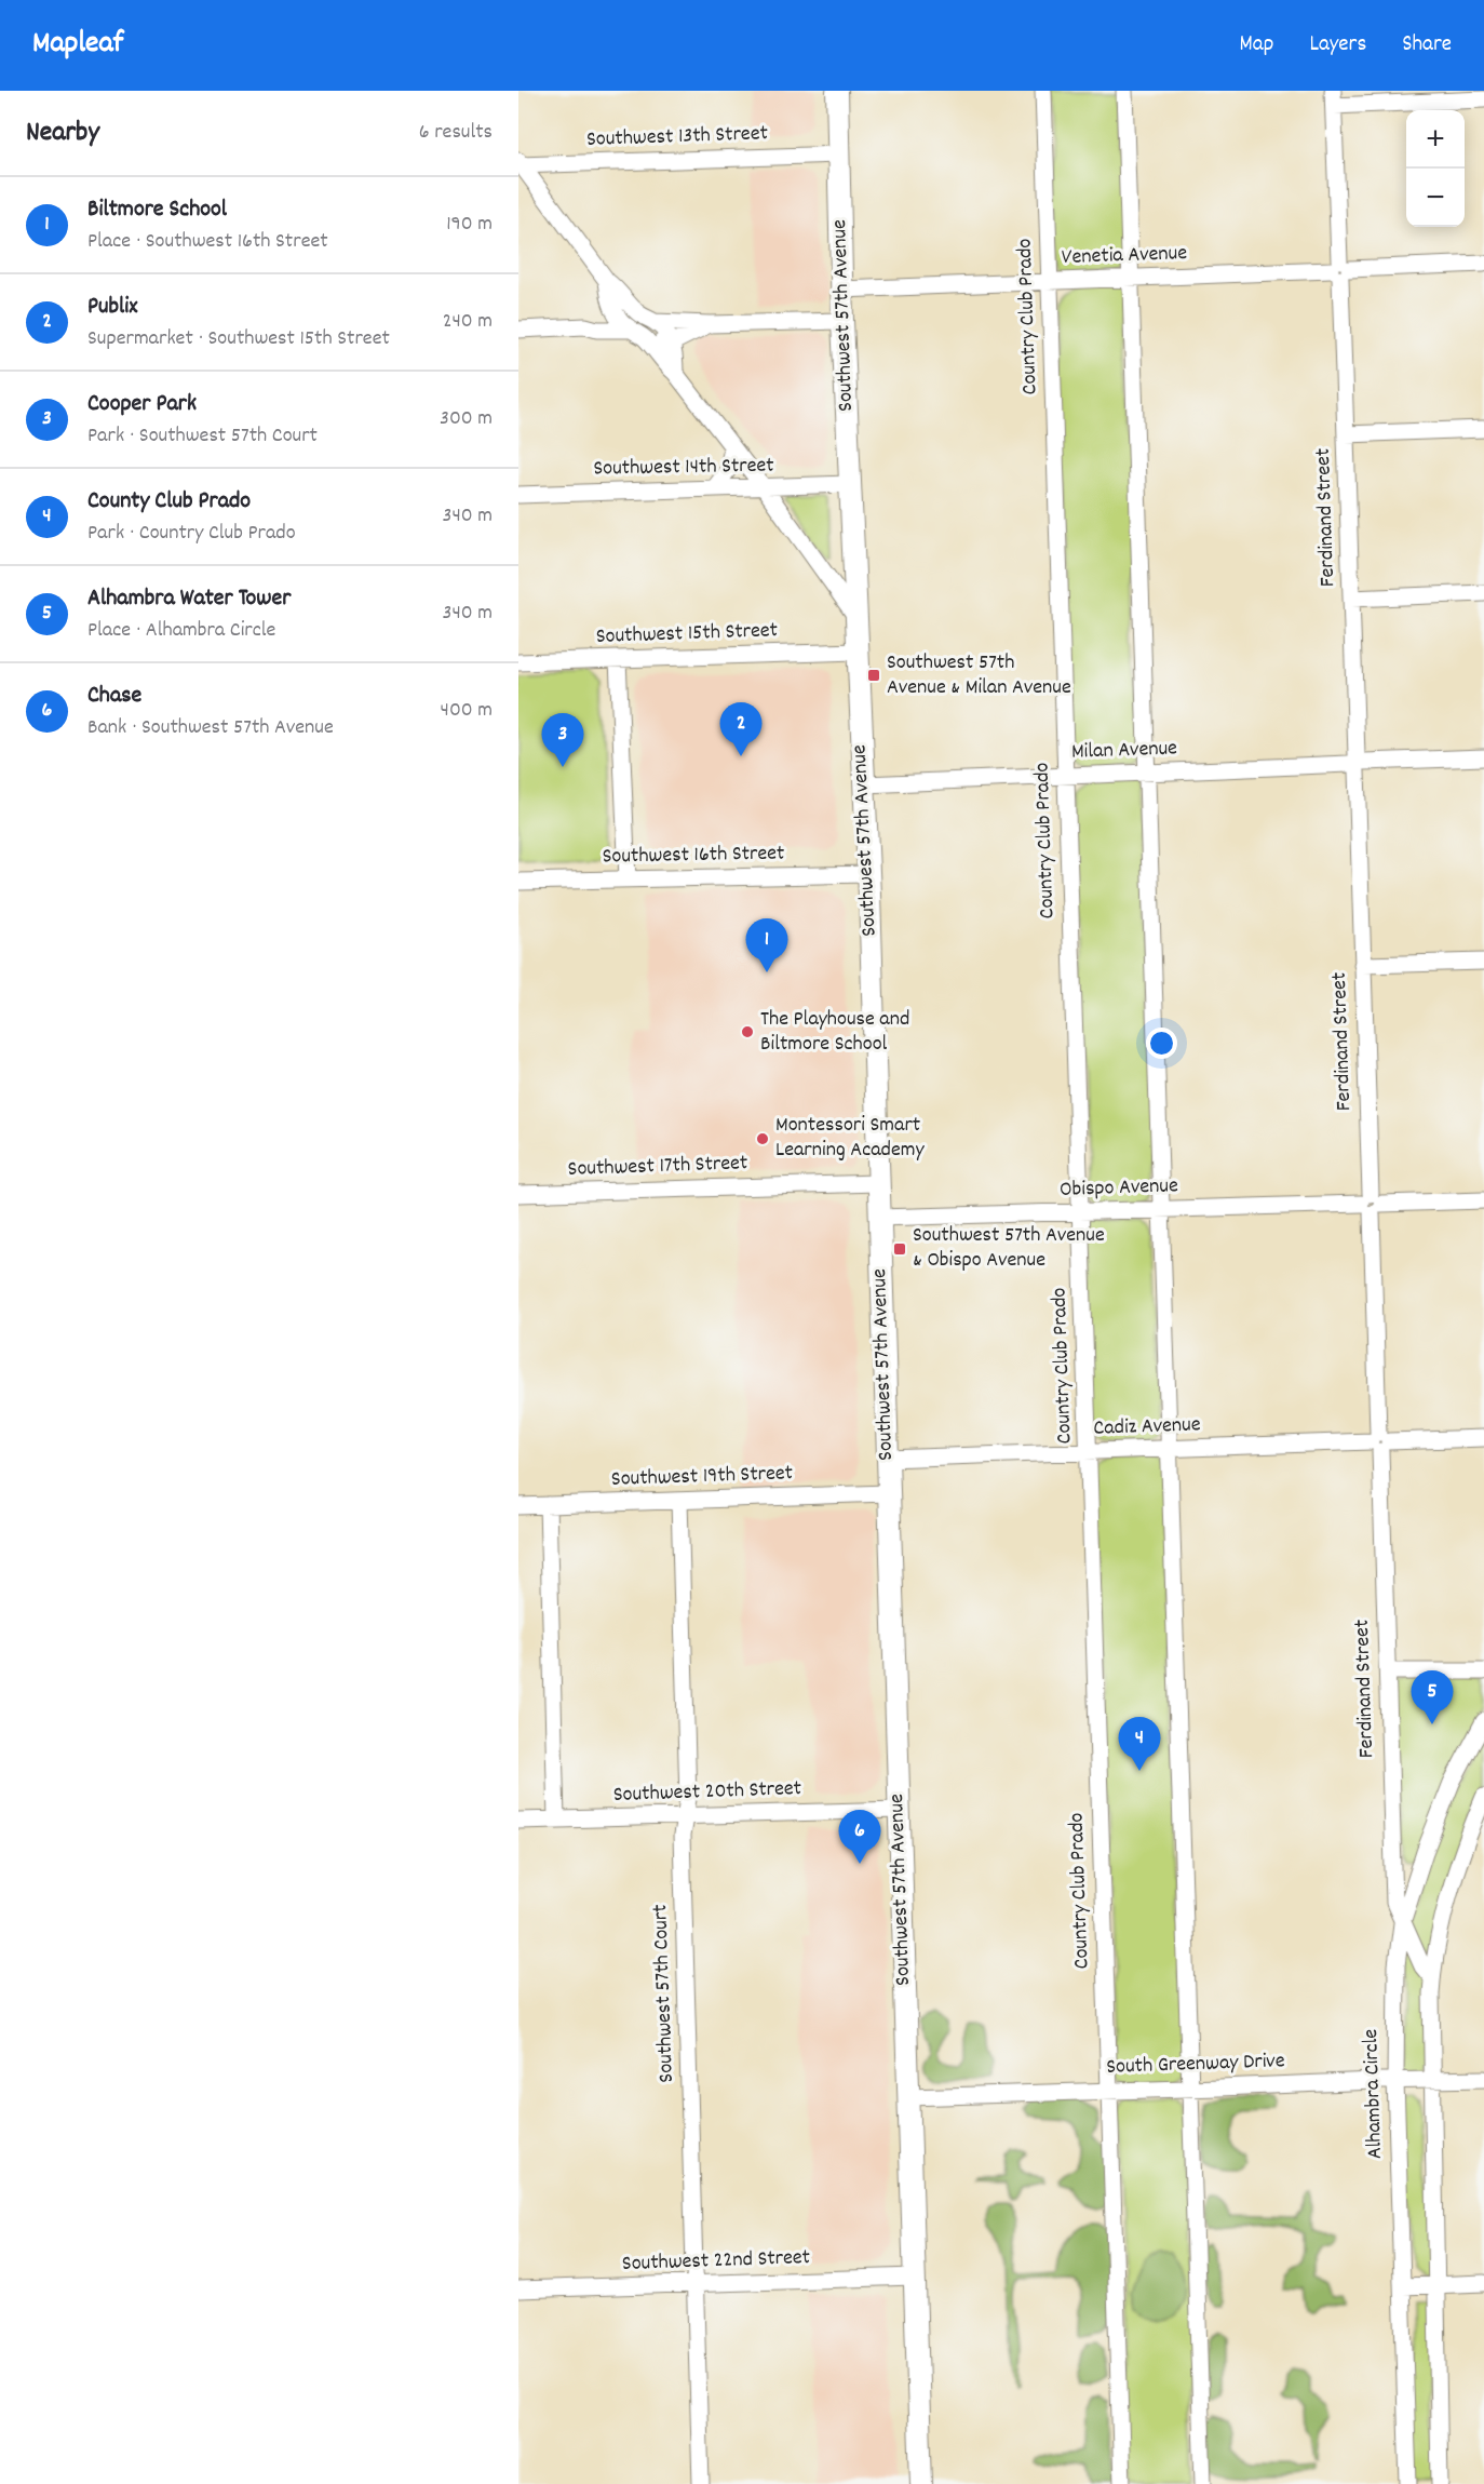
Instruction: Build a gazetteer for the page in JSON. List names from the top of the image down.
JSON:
{
  "streets": {
    "main road": ["Southwest 57th Avenue"],
    "street": [
      "Southwest 13th Street",
      "Venetia Avenue",
      "Country Club Prado",
      "Southwest 14th Street",
      "Ferdinand Street",
      "Southwest 15th Street",
      "Milan Avenue",
      "Southwest 16th Street",
      "Southwest 17th Street",
      "Obispo Avenue",
      "Cadiz Avenue",
      "Southwest 19th Street",
      "Southwest 20th Street",
      "Southwest 57th Court",
      "South Greenway Drive",
      "Alhambra Circle",
      "Southwest 22nd Street"
    ]
  },
  "crossings": [
    ["Southwest 13th Street", "Southwest 57th Avenue"],
    ["Venetia Avenue", "Southwest 57th Avenue"],
    ["Venetia Avenue", "Country Club Prado"],
    ["Venetia Avenue", "Ferdinand Street"],
    ["Southwest 57th Avenue", "Southwest 14th Street"],
    ["Southwest 57th Avenue", "Southwest 15th Street"],
    ["Southwest 57th Avenue", "Milan Avenue"],
    ["Southwest 57th Avenue", "Southwest 16th Street"],
    ["Southwest 57th Avenue", "Southwest 17th Street"],
    ["Southwest 57th Avenue", "Obispo Avenue"],
    ["Southwest 57th Avenue", "Cadiz Avenue"],
    ["Southwest 57th Avenue", "Southwest 19th Street"],
    ["Southwest 57th Avenue", "Southwest 20th Street"],
    ["Southwest 57th Avenue", "South Greenway Drive"],
    ["Southwest 57th Avenue", "Southwest 22nd Street"],
    ["Country Club Prado", "Milan Avenue"],
    ["Country Club Prado", "Obispo Avenue"],
    ["Country Club Prado", "Cadiz Avenue"],
    ["Country Club Prado", "South Greenway Drive"],
    ["Ferdinand Street", "Milan Avenue"],
    ["Ferdinand Street", "Obispo Avenue"],
    ["Ferdinand Street", "Cadiz Avenue"],
    ["Ferdinand Street", "Alhambra Circle"],
    ["Southwest 19th Street", "Southwest 57th Court"],
    ["Southwest 20th Street", "Southwest 57th Court"],
    ["Southwest 57th Court", "Southwest 22nd Street"],
    ["South Greenway Drive", "Alhambra Circle"]
  ],
  "places": {
    "transit": ["Southwest 57th Avenue & Milan Avenue", "Southwest 57th Avenue & Obispo Avenue"],
    "other": ["The Playhouse and Biltmore School", "Montessori Smart Learning Academy"]
  },
  "page": {
    "header": "Mapleaf",
    "nav": ["Map", "Layers", "Share"],
    "heading": ["Nearby", "6 results"],
    "map_buttons": ["+", "−"],
    "list": [
      {
        "mark": "1",
        "name": "Biltmore School",
        "note": "Place · Southwest 16th Street",
        "value": "190 m"
      },
      {
        "mark": "2",
        "name": "Publix",
        "note": "Supermarket · Southwest 15th Street",
        "value": "240 m"
      },
      {
        "mark": "3",
        "name": "Cooper Park",
        "note": "Park · Southwest 57th Court",
        "value": "300 m"
      },
      {
        "mark": "4",
        "name": "County Club Prado",
        "note": "Park · Country Club Prado",
        "value": "340 m"
      },
      {
        "mark": "5",
        "name": "Alhambra Water Tower",
        "note": "Place · Alhambra Circle",
        "value": "340 m"
      },
      {
        "mark": "6",
        "name": "Chase",
        "note": "Bank · Southwest 57th Avenue",
        "value": "400 m"
      }
    ],
    "pins": [
      "2",
      "3",
      "1",
      "5",
      "4",
      "6"
    ]
  }
}
